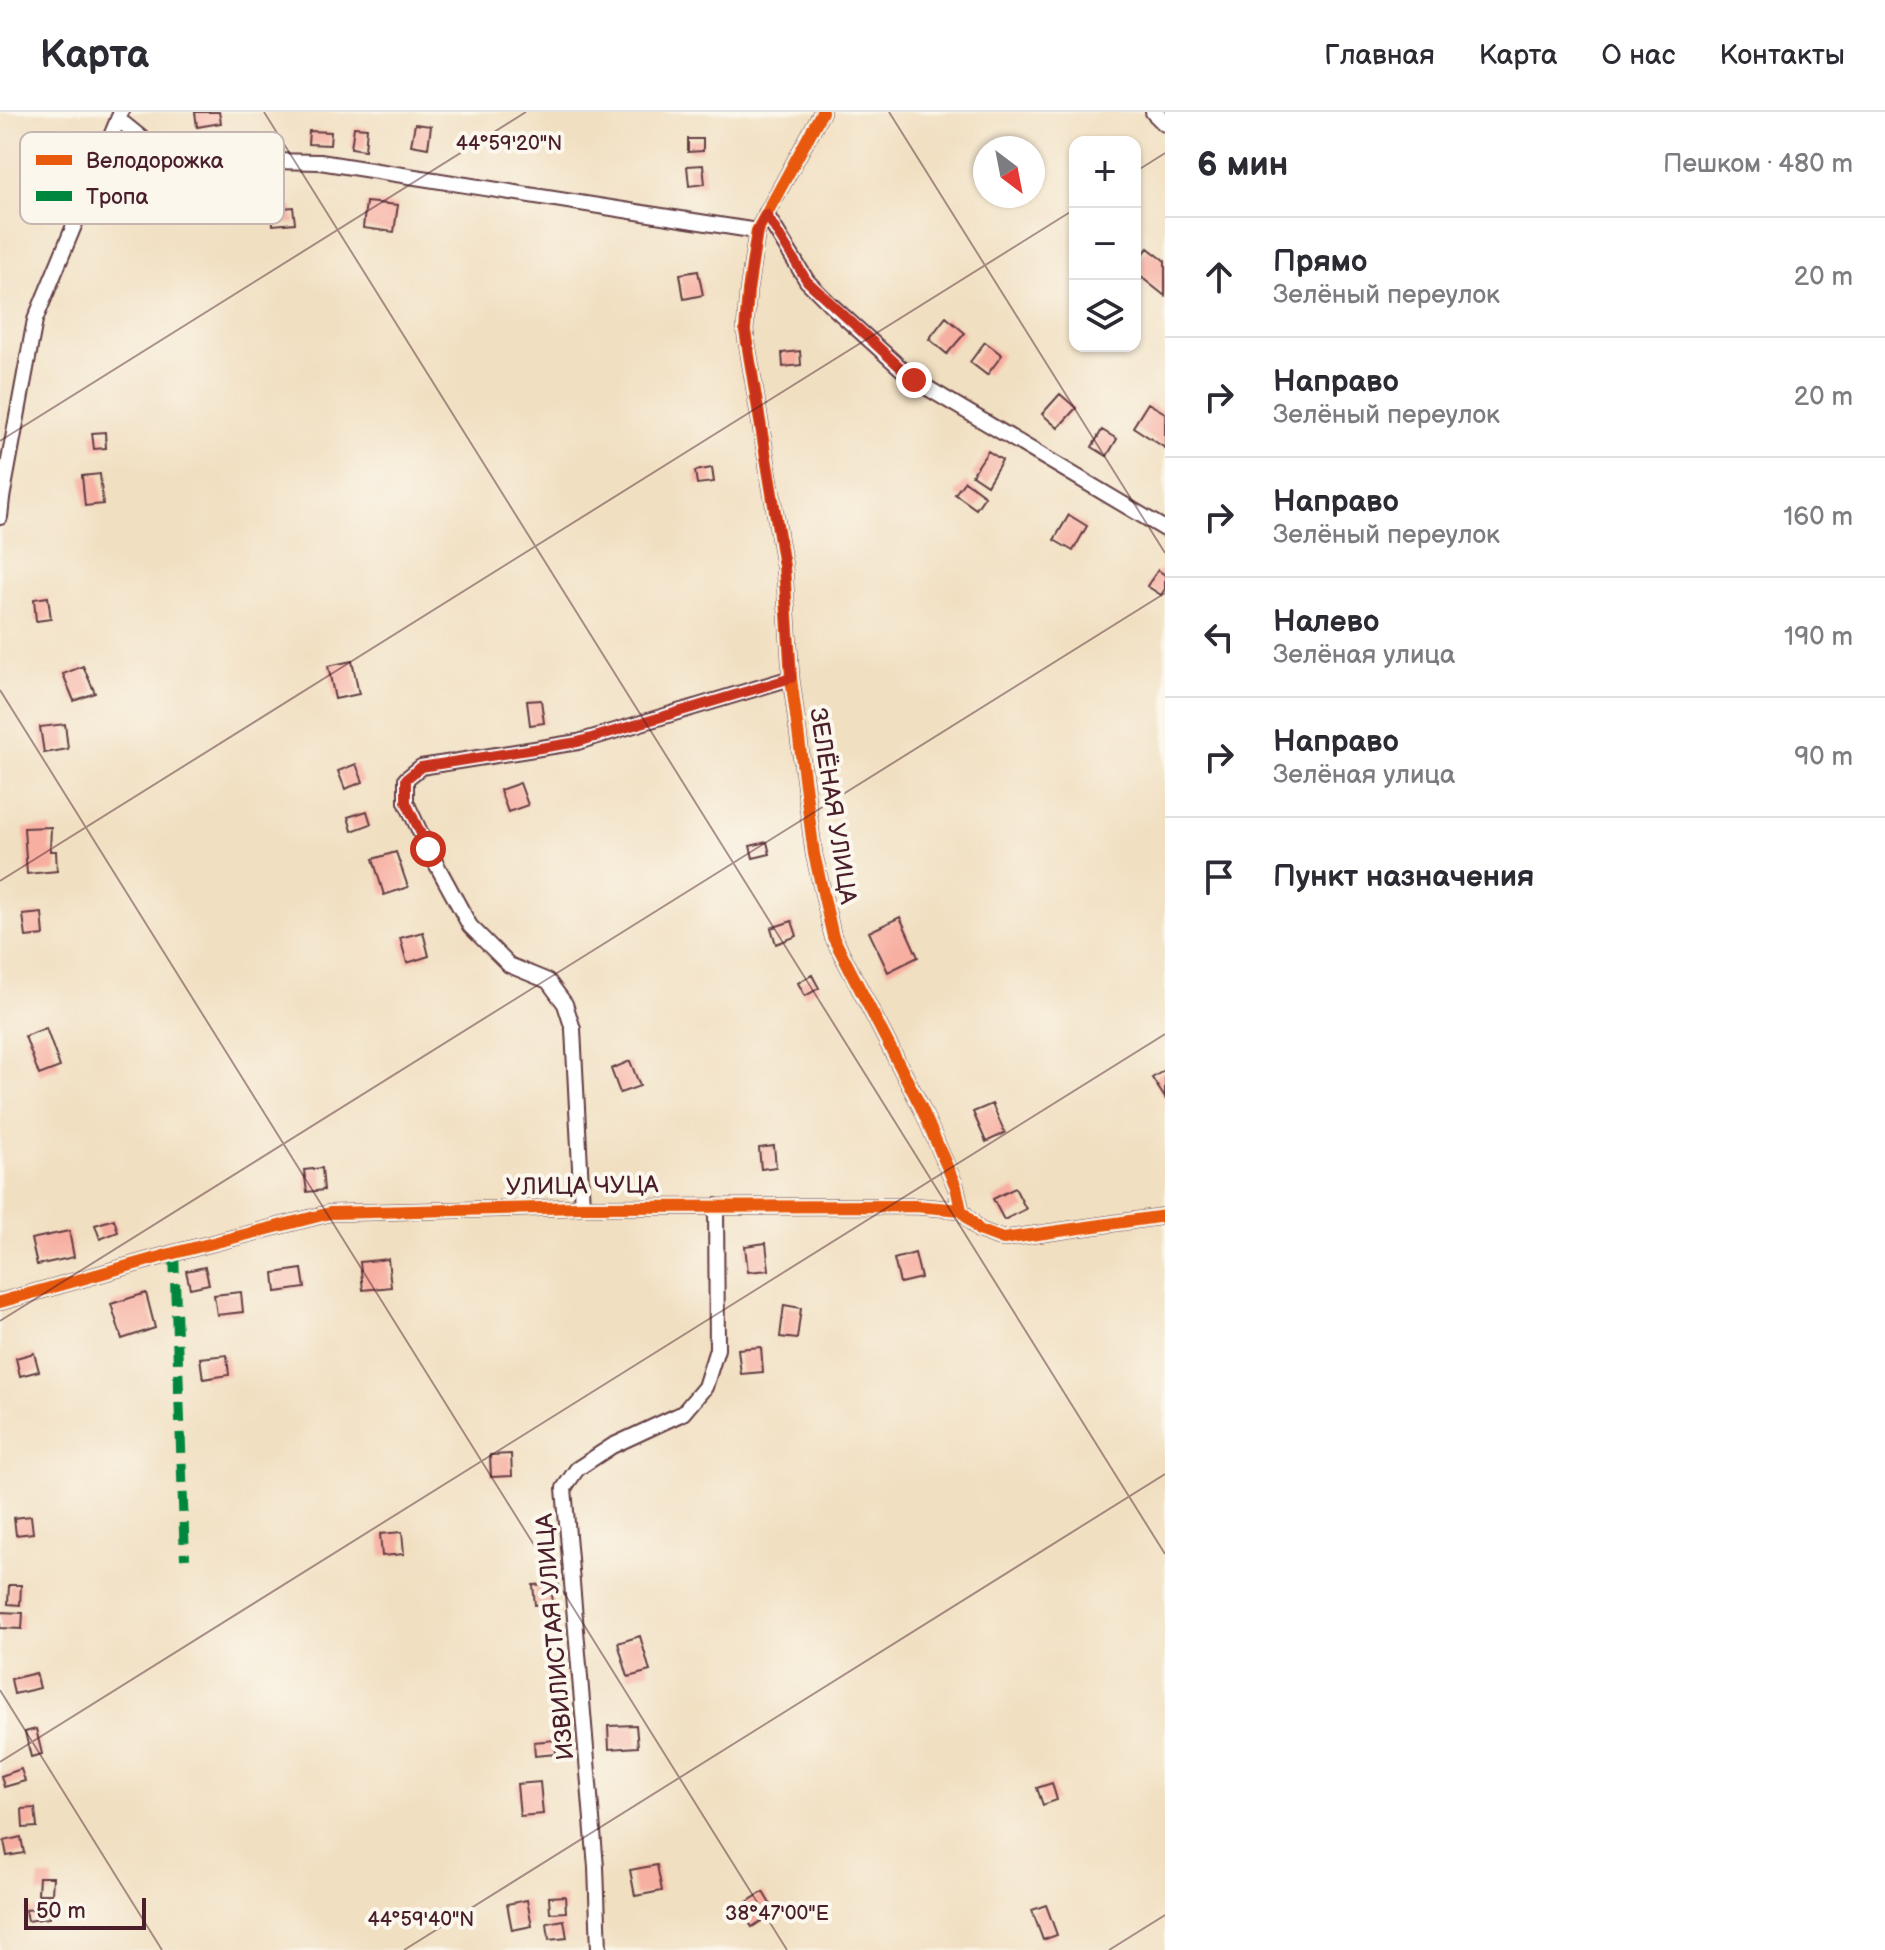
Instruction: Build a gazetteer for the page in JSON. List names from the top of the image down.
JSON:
{
  "streets": {
    "street": ["ЗЕЛЁНАЯ УЛИЦА", "УЛИЦА ЧУЦА", "ИЗВИЛИСТАЯ УЛИЦА"]
  },
  "crossings": [
    ["ЗЕЛЁНАЯ УЛИЦА", "УЛИЦА ЧУЦА"],
    ["УЛИЦА ЧУЦА", "ИЗВИЛИСТАЯ УЛИЦА"]
  ],
  "legend": ["Велодорожка", "Тропа"],
  "scale_bar": "50 m",
  "north": "bottom right",
  "page": {
    "header": "Карта",
    "nav": [
      "Главная",
      "Карта",
      "О нас",
      "Контакты"
    ],
    "heading": ["6 мин", "Пешком · 480 m"],
    "map_buttons": ["+", "−"],
    "list": [
      ["Прямо", "Зелёный переулок", "20 m"],
      ["Направо", "Зелёный переулок", "20 m"],
      ["Направо", "Зелёный переулок", "160 m"],
      ["Налево", "Зелёная улица", "190 m"],
      ["Направо", "Зелёная улица", "90 m"],
      "Пункт назначения"
    ],
    "scale": "50 m"
  },
  "coordinates": ["44°59'20\"N", "38°47'00\"E", "44°59'40\"N"]
}
